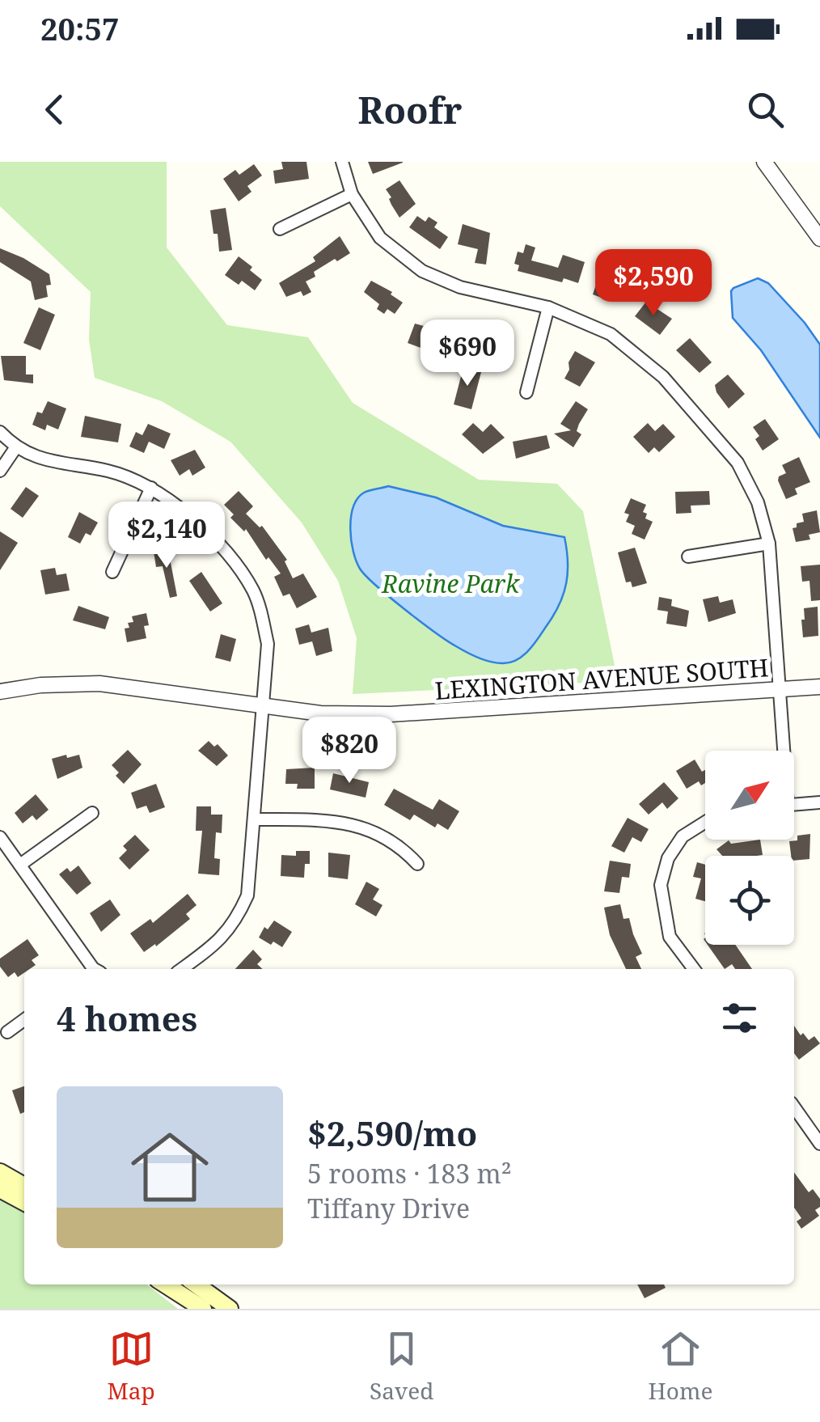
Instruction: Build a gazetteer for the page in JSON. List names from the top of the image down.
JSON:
{
  "streets": {
    "street": ["LEXINGTON AVENUE SOUTH"]
  },
  "parks": ["Ravine Park"],
  "north": "top right",
  "page": {
    "status": "20:57",
    "header": "Roofr",
    "price": [
      "$2,590",
      "$690",
      "$2,140",
      "$820"
    ],
    "heading": "4 homes",
    "list": [
      {
        "name": "$2,590/mo",
        "note": "5 rooms · 183 m² · Tiffany Drive"
      }
    ],
    "tabs": ["Map", "Saved", "Home"]
  }
}
